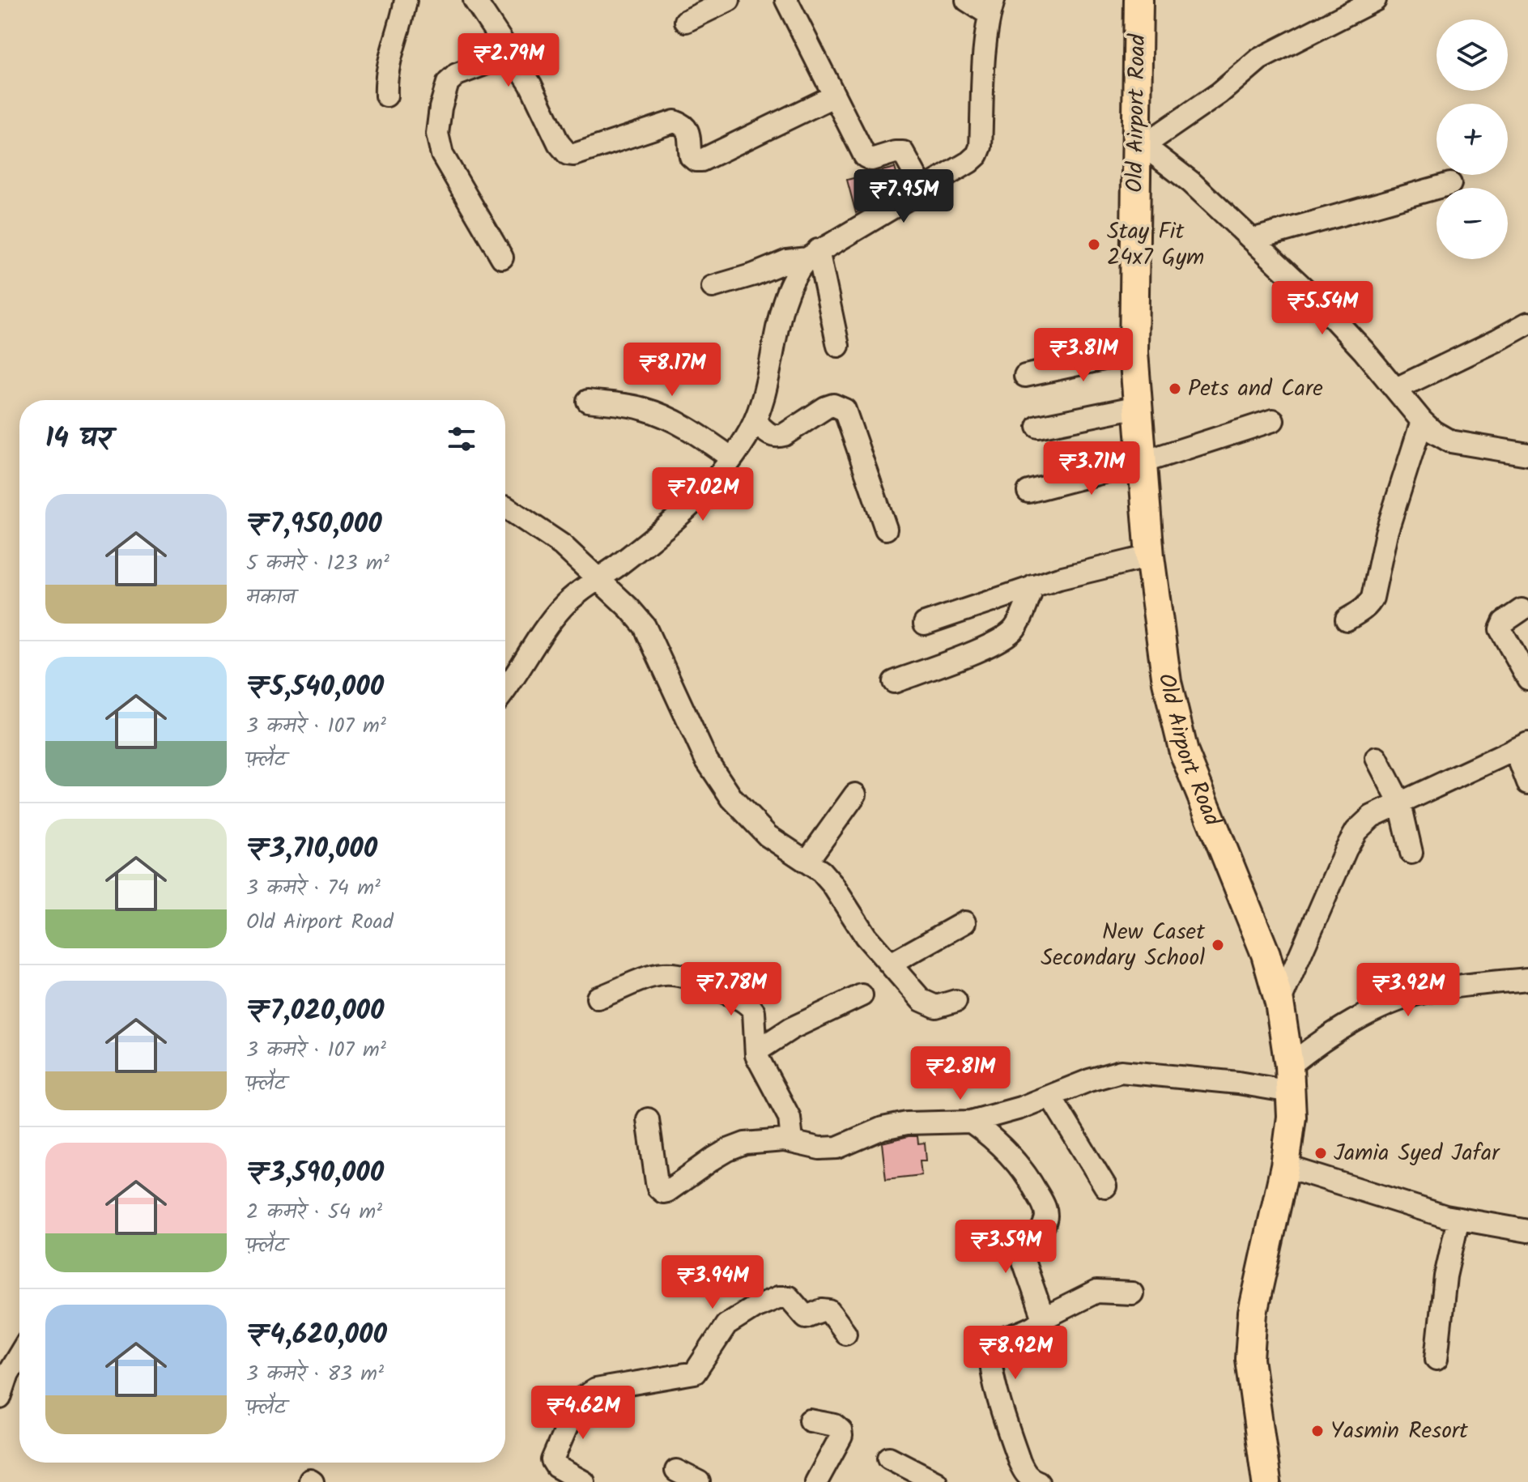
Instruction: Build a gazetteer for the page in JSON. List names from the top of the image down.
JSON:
{
  "streets": {
    "main road": ["Old Airport Road"]
  },
  "places": [
    "Stay Fit 24x7 Gym",
    "Pets and Care",
    "New Caset Secondary School",
    "Jamia Syed Jafar",
    "Yasmin Resort"
  ],
  "page": {
    "map_buttons": ["+", "−"],
    "price": [
      "₹2.79M",
      "₹7.95M",
      "₹5.54M",
      "₹3.81M",
      "₹8.17M",
      "₹3.71M",
      "₹7.02M",
      "₹7.78M",
      "₹3.92M",
      "₹2.81M",
      "₹3.59M",
      "₹3.94M",
      "₹8.92M",
      "₹4.62M"
    ],
    "heading": "14 घर",
    "list": [
      {
        "name": "₹7,950,000",
        "note": "5 कमरे · 123 m² · मकान"
      },
      {
        "name": "₹5,540,000",
        "note": "3 कमरे · 107 m² · फ़्लैट"
      },
      {
        "name": "₹3,710,000",
        "note": "3 कमरे · 74 m² · Old Airport Road"
      },
      {
        "name": "₹7,020,000",
        "note": "3 कमरे · 107 m² · फ़्लैट"
      },
      {
        "name": "₹3,590,000",
        "note": "2 कमरे · 54 m² · फ़्लैट"
      },
      {
        "name": "₹4,620,000",
        "note": "3 कमरे · 83 m² · फ़्लैट"
      }
    ]
  }
}
